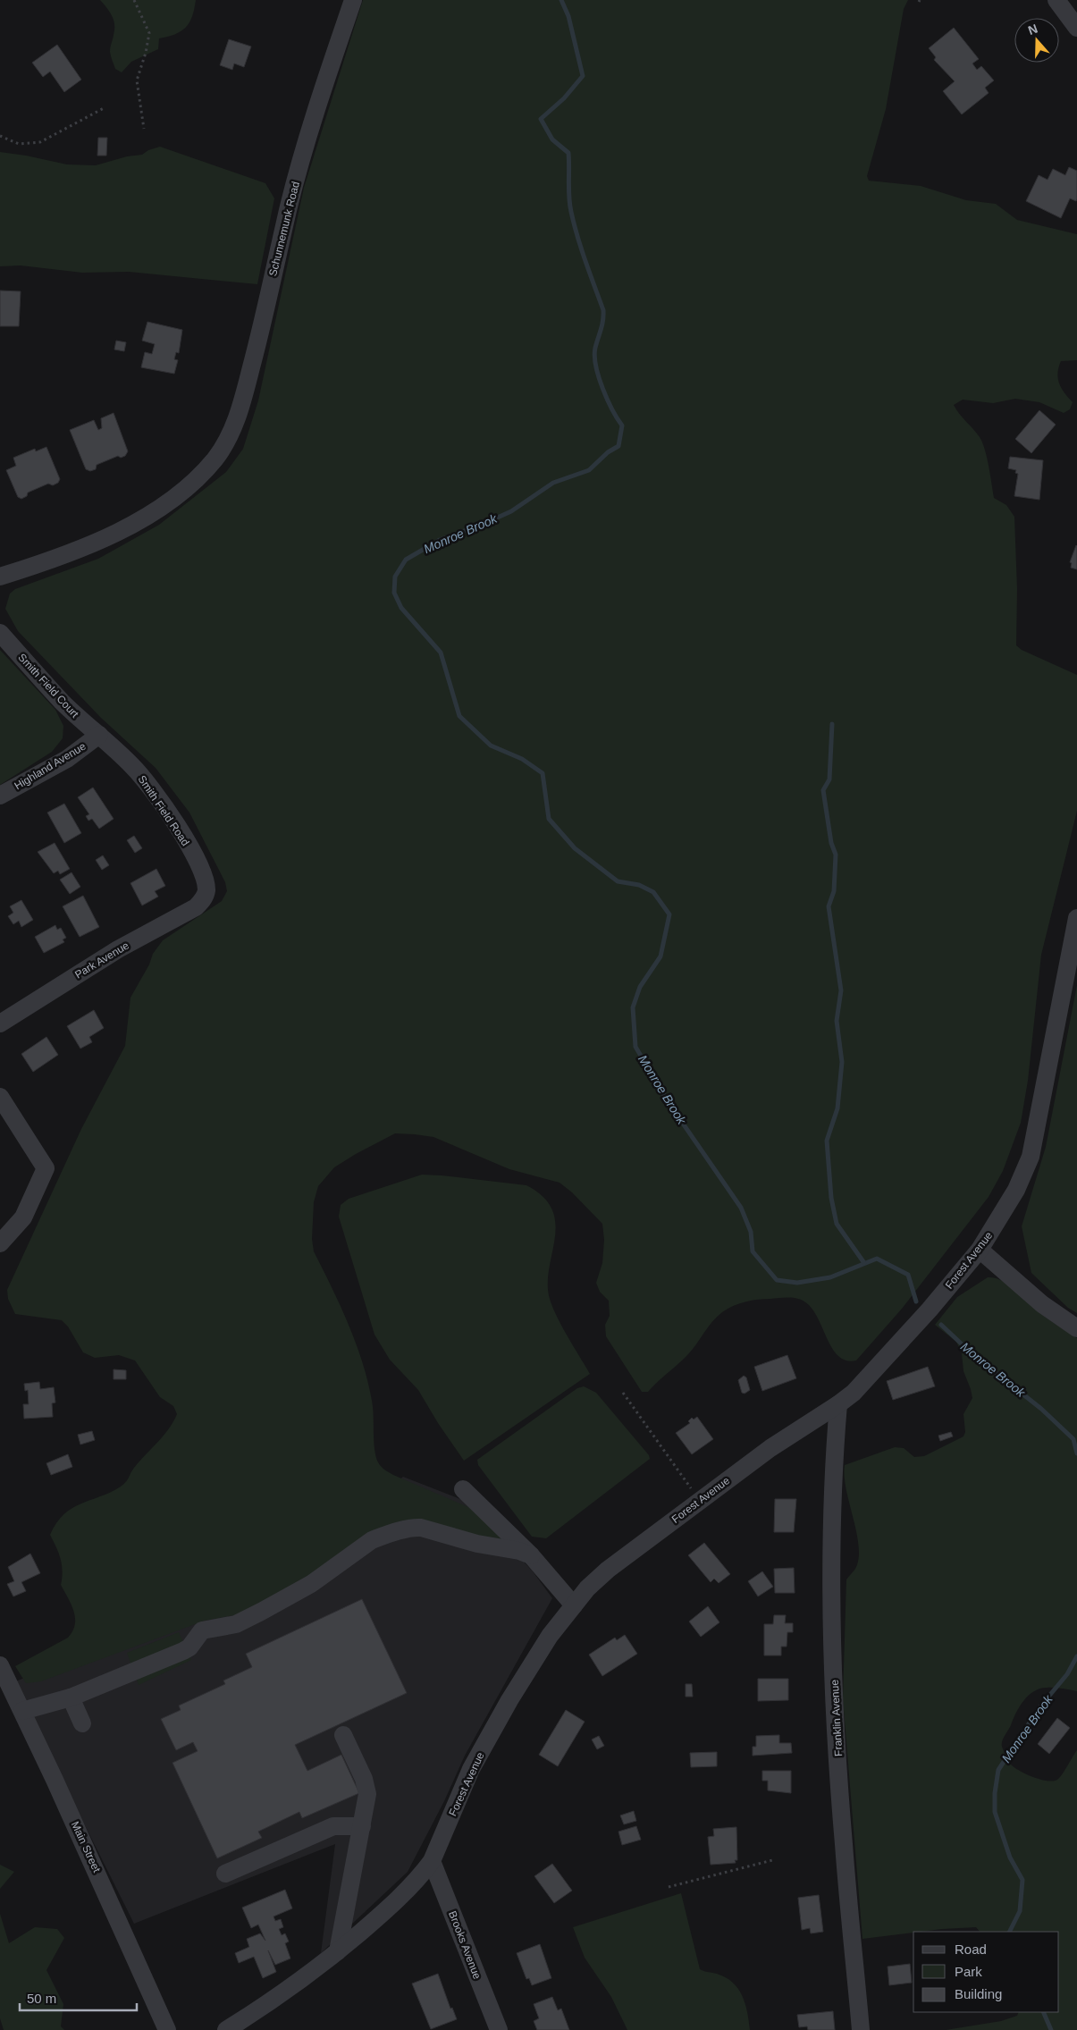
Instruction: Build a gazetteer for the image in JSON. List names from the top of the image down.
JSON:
{
  "streets": {
    "street": [
      "Schunnemunk Road",
      "Smith Field Court",
      "Highland Avenue",
      "Smith Field Road",
      "Park Avenue",
      "Forest Avenue",
      "Franklin Avenue",
      "Main Street",
      "Brooks Avenue"
    ]
  },
  "crossings": [
    ["Smith Field Court", "Highland Avenue"],
    ["Smith Field Court", "Smith Field Road"],
    ["Highland Avenue", "Smith Field Road"],
    ["Smith Field Road", "Park Avenue"],
    ["Forest Avenue", "Franklin Avenue"],
    ["Forest Avenue", "Brooks Avenue"]
  ],
  "water": ["Monroe Brook"],
  "legend": ["Road", "Park", "Building"],
  "scale_bar": "50 m",
  "north": "top"
}
